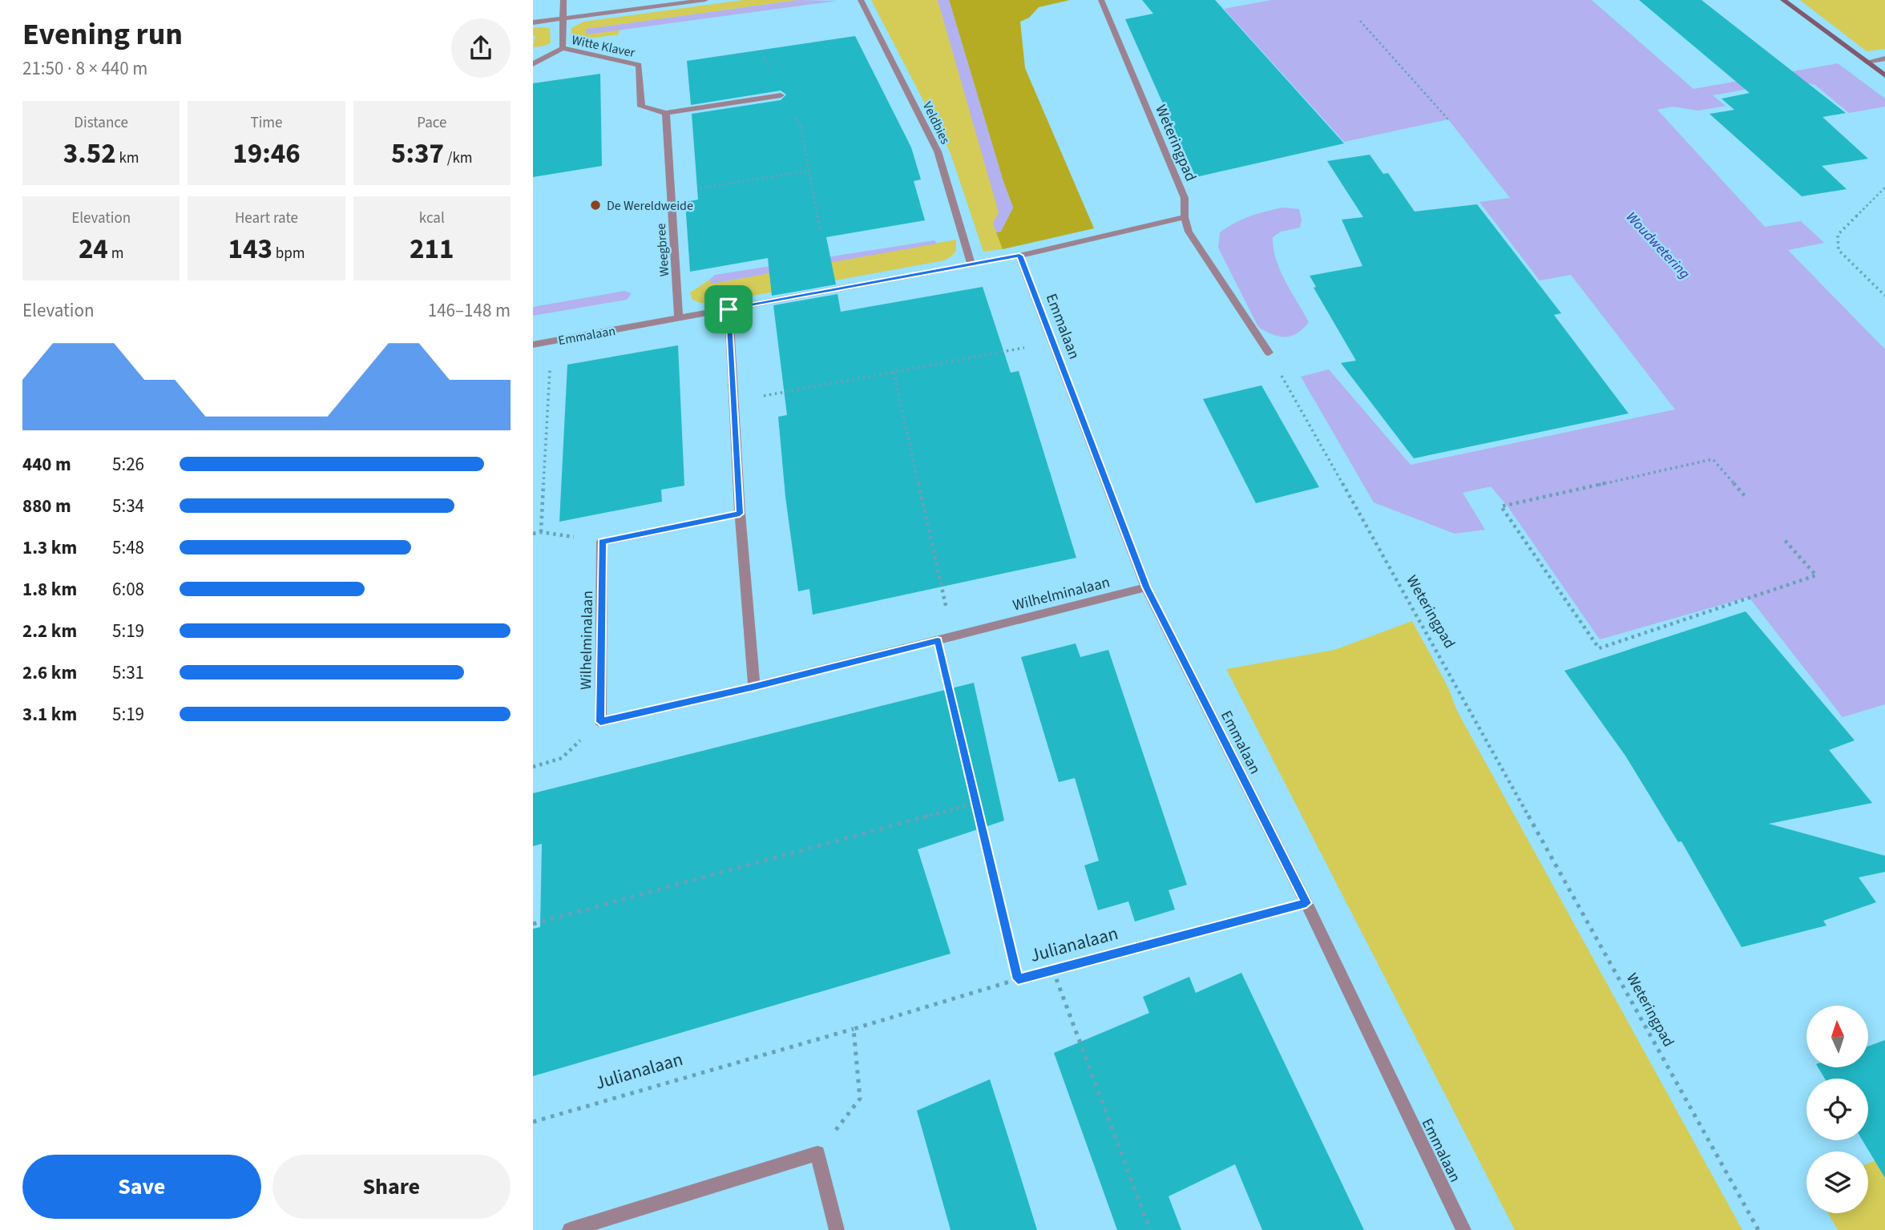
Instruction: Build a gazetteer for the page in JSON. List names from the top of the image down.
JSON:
{
  "streets": {
    "street": [
      "Witte Klaver",
      "Veldbies",
      "Weteringpad",
      "Weegbree",
      "Emmalaan",
      "Wilhelminalaan"
    ],
    "path": ["Julianalaan"]
  },
  "crossings": [
    ["Witte Klaver", "Weegbree"],
    ["Veldbies", "Emmalaan"],
    ["Weteringpad", "Emmalaan"],
    ["Weegbree", "Emmalaan"],
    ["Emmalaan", "Wilhelminalaan"],
    ["Emmalaan", "Julianalaan"]
  ],
  "water": ["Woudwetering"],
  "places": ["De Wereldweide"],
  "north": "top",
  "page": {
    "heading": ["Evening run", "21:50 · 8 × 440 m"],
    "stats": [
      ["Distance", "3.52 km"],
      ["Time", "19:46"],
      ["Pace", "5:37 /km"],
      ["Elevation", "24 m"],
      ["Heart rate", "143 bpm"],
      ["kcal", "211"]
    ],
    "chart": ["Elevation", "146–148 m"],
    "list": [
      {
        "name": "440 m",
        "note": "5:26"
      },
      {
        "name": "880 m",
        "note": "5:34"
      },
      {
        "name": "1.3 km",
        "note": "5:48"
      },
      {
        "name": "1.8 km",
        "note": "6:08"
      },
      {
        "name": "2.2 km",
        "note": "5:19"
      },
      {
        "name": "2.6 km",
        "note": "5:31"
      },
      {
        "name": "3.1 km",
        "note": "5:19"
      }
    ],
    "buttons": ["Save", "Share"]
  }
}
